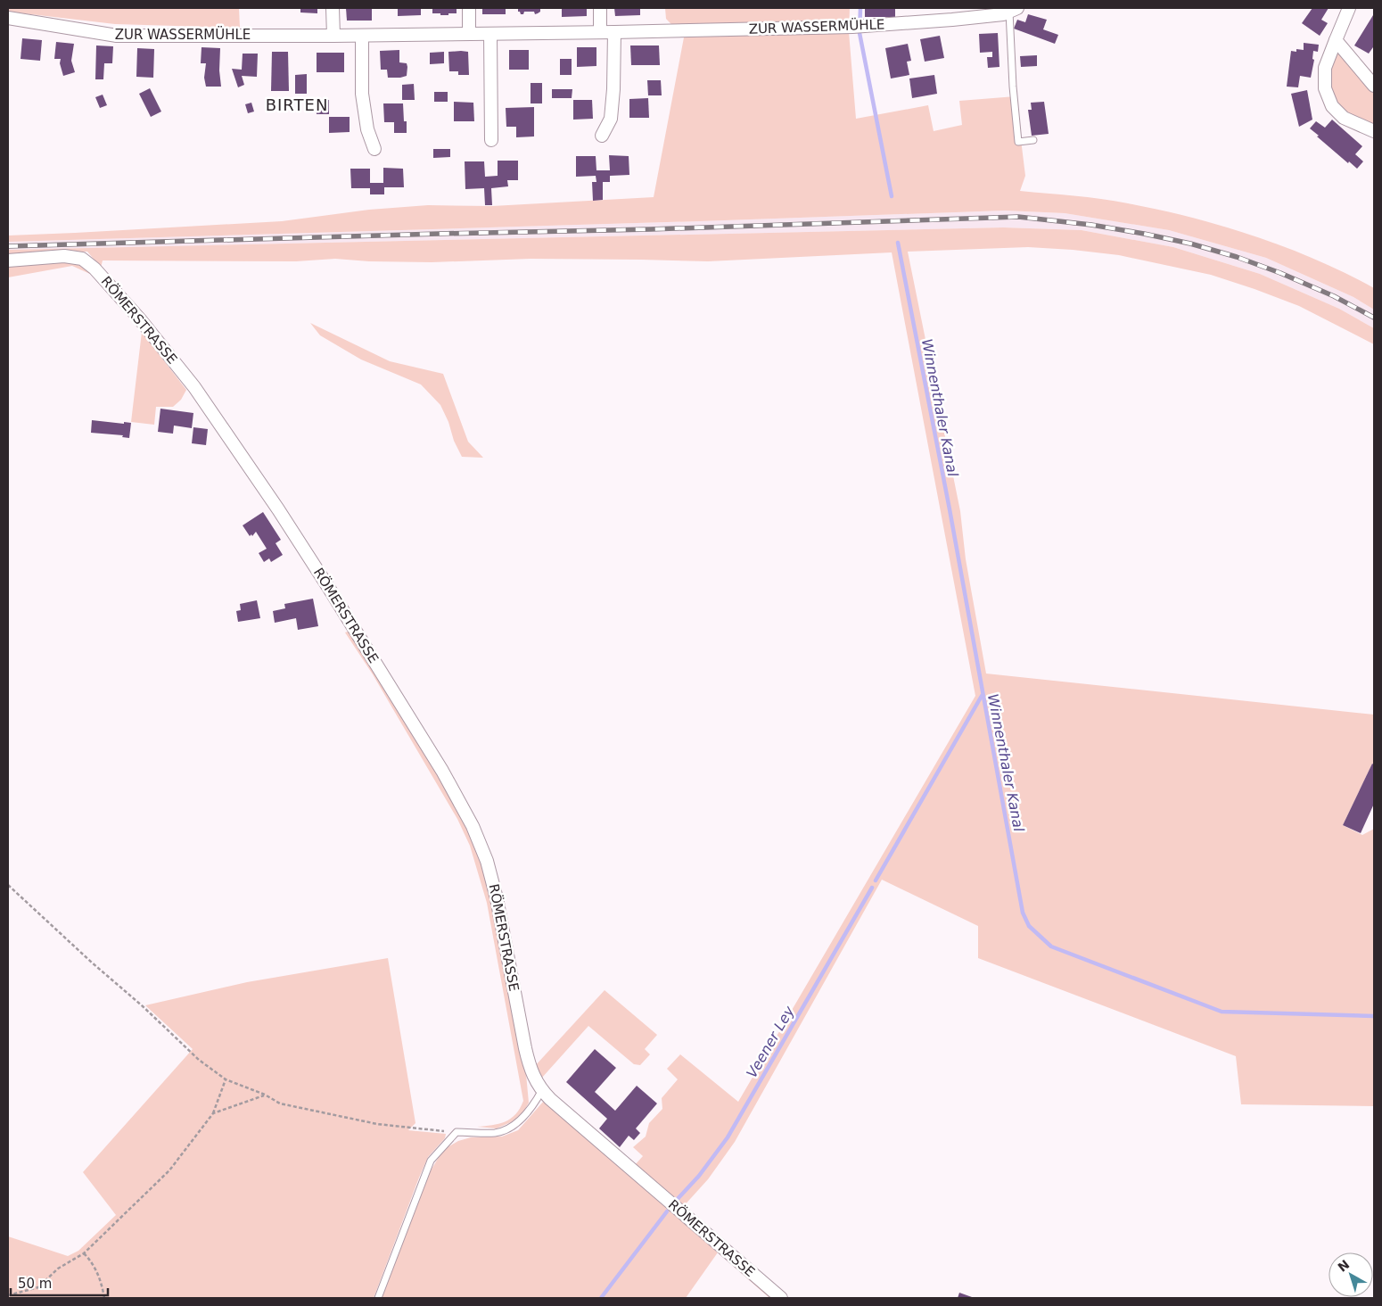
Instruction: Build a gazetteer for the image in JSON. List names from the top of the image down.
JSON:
{
  "streets": {
    "street": ["ZUR WASSERMÜHLE", "RÖMERSTRASSE"]
  },
  "districts": ["BIRTEN"],
  "water": ["Winnenthaler Kanal", "Veener Ley"],
  "scale_bar": "50 m",
  "north": "top left"
}
